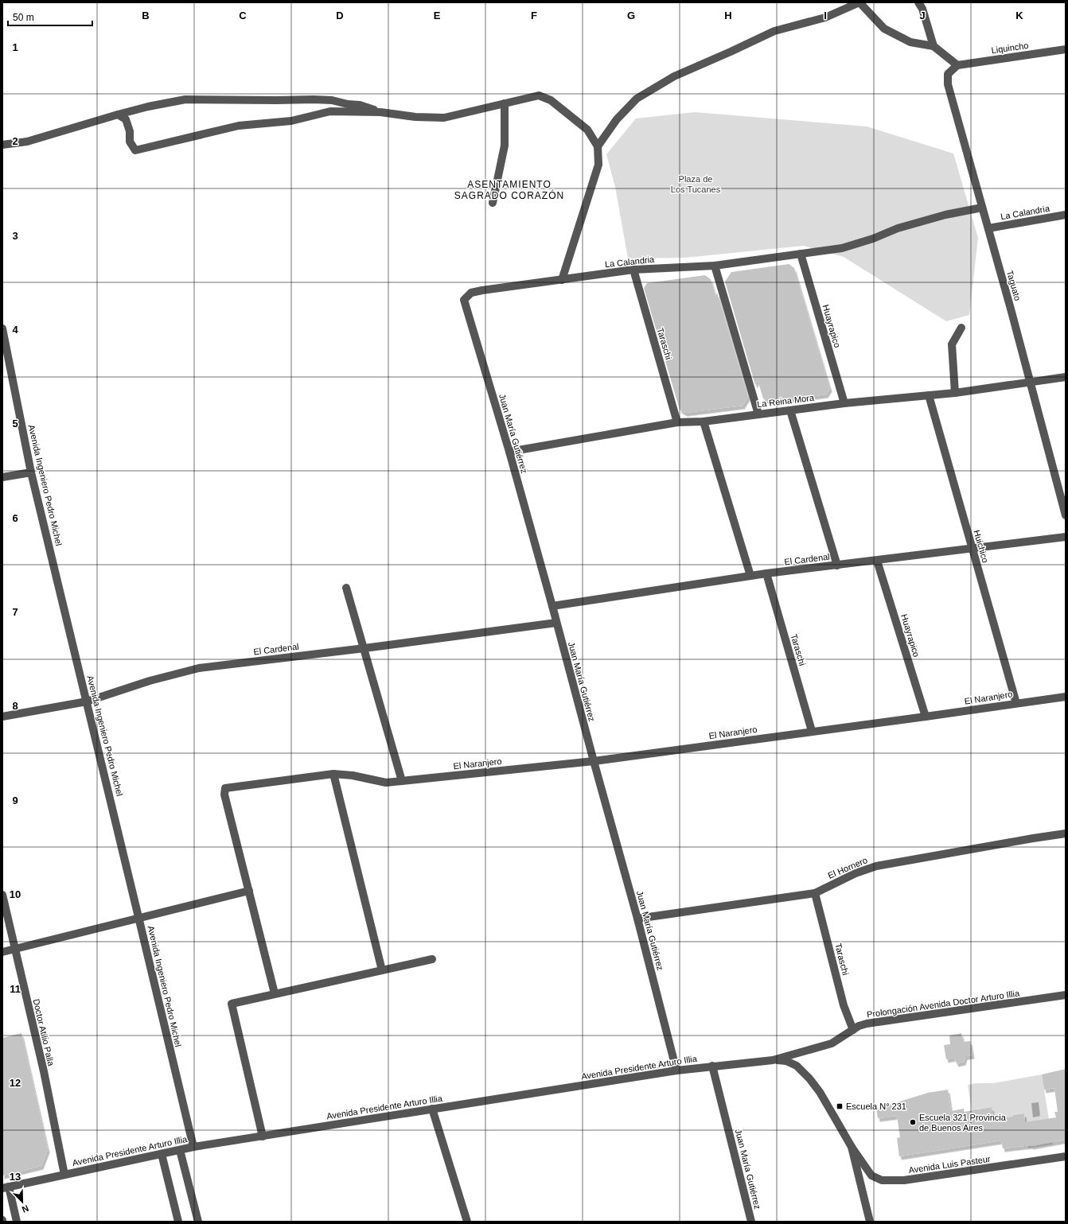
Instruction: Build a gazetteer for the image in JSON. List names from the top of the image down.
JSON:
{
  "streets": {
    "street": [
      "Liquincho",
      "La Calandria",
      "Taguato",
      "Huayrapico",
      "Taraschi",
      "La Reina Mora",
      "Juan María Gutiérrez",
      "Avenida Ingeniero Pedro Michel",
      "Huichico",
      "El Cardenal",
      "El Naranjero",
      "El Hornero",
      "Prolongación Avenida Doctor Arturo Illia",
      "Doctor Atilio Palla",
      "Avenida Presidente Arturo Illia",
      "Avenida Luis Pasteur"
    ]
  },
  "crossings": [
    ["Liquincho", "Taguato"],
    ["La Calandria", "Taguato"],
    ["La Calandria", "Huayrapico"],
    ["La Calandria", "Taraschi"],
    ["La Calandria", "Juan María Gutiérrez"],
    ["Taguato", "La Reina Mora"],
    ["Huayrapico", "La Reina Mora"],
    ["Huayrapico", "El Cardenal"],
    ["Huayrapico", "El Naranjero"],
    ["Taraschi", "La Reina Mora"],
    ["Taraschi", "El Cardenal"],
    ["Taraschi", "El Naranjero"],
    ["Taraschi", "El Hornero"],
    ["Taraschi", "Prolongación Avenida Doctor Arturo Illia"],
    ["La Reina Mora", "Juan María Gutiérrez"],
    ["La Reina Mora", "Huichico"],
    ["Juan María Gutiérrez", "El Cardenal"],
    ["Juan María Gutiérrez", "El Naranjero"],
    ["Juan María Gutiérrez", "El Hornero"],
    ["Juan María Gutiérrez", "Avenida Presidente Arturo Illia"],
    ["Avenida Ingeniero Pedro Michel", "El Cardenal"],
    ["Avenida Ingeniero Pedro Michel", "Avenida Presidente Arturo Illia"],
    ["Huichico", "El Cardenal"],
    ["Huichico", "El Naranjero"],
    ["Prolongación Avenida Doctor Arturo Illia", "Avenida Presidente Arturo Illia"],
    ["Doctor Atilio Palla", "Avenida Presidente Arturo Illia"]
  ],
  "districts": ["ASENTAMIENTO SAGRADO CORAZÓN"],
  "parks": ["Plaza de Los Tucanes"],
  "places": {
    "transit": ["Escuela N° 231"],
    "other": ["Escuela 321 Provincia de Buenos Aires"]
  },
  "scale_bar": "50 m",
  "north": "bottom right",
  "grid": {
    "columns": [
      "B",
      "C",
      "D",
      "E",
      "F",
      "G",
      "H",
      "I",
      "J",
      "K"
    ],
    "rows": [
      "1",
      "2",
      "3",
      "4",
      "5",
      "6",
      "7",
      "8",
      "9",
      "10",
      "11",
      "12",
      "13"
    ]
  }
}
